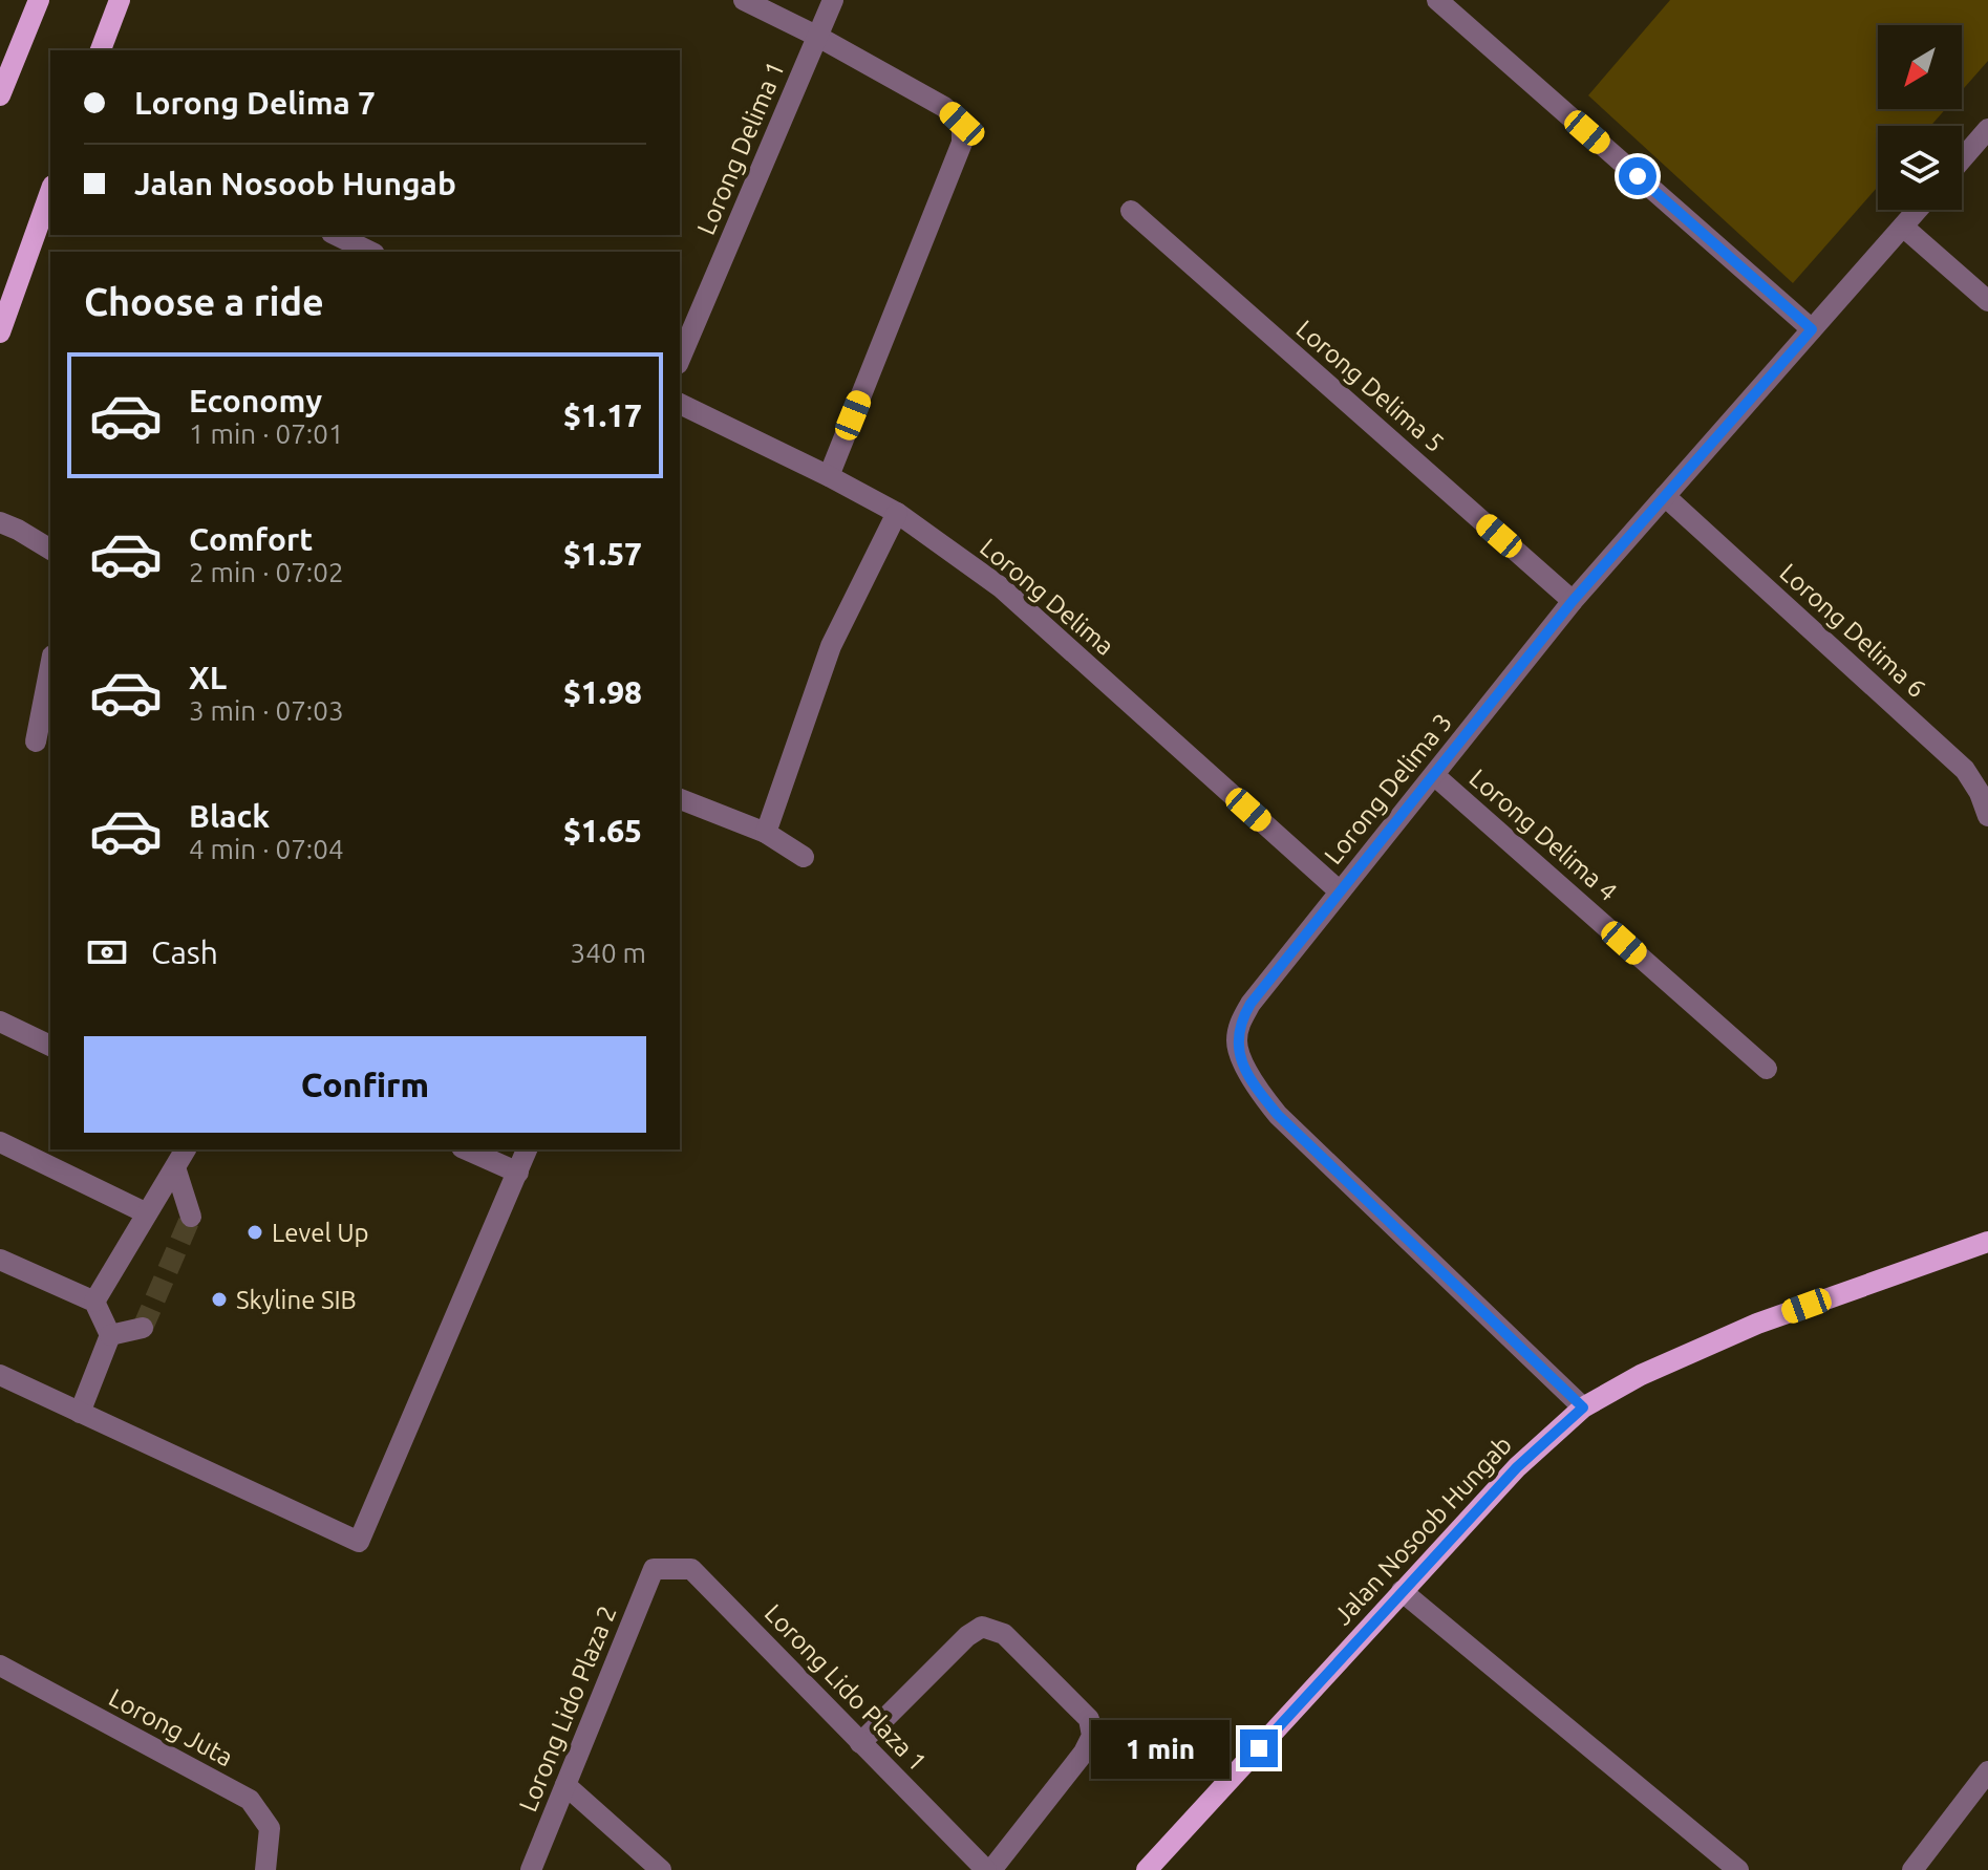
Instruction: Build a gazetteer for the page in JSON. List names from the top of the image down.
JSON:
{
  "streets": {
    "main road": ["Jalan Nosoob Hungab"],
    "street": [
      "Lorong Delima 1",
      "Lorong Delima 5",
      "Lorong Delima",
      "Lorong Delima 6",
      "Lorong Delima 3",
      "Lorong Delima 4",
      "Lorong Lido Plaza 1",
      "Lorong Lido Plaza 2",
      "Lorong Juta"
    ]
  },
  "crossings": [
    ["Lorong Delima 5", "Lorong Delima 3"],
    ["Lorong Delima", "Lorong Delima 3"],
    ["Lorong Delima 6", "Lorong Delima 3"],
    ["Lorong Delima 3", "Lorong Delima 4"],
    ["Lorong Delima 3", "Jalan Nosoob Hungab"],
    ["Lorong Lido Plaza 1", "Lorong Lido Plaza 2"]
  ],
  "places": ["Level Up", "Skyline SIB"],
  "north": "bottom left",
  "page": {
    "banner": ["Lorong Delima 7", "Jalan Nosoob Hungab"],
    "heading": "Choose a ride",
    "list": [
      {
        "name": "Economy",
        "note": "1 min · 07:01",
        "value": "$1.17"
      },
      {
        "name": "Comfort",
        "note": "2 min · 07:02",
        "value": "$1.57"
      },
      {
        "name": "XL",
        "note": "3 min · 07:03",
        "value": "$1.98"
      },
      {
        "name": "Black",
        "note": "4 min · 07:04",
        "value": "$1.65"
      }
    ],
    "pay": ["Cash", "340 m"],
    "buttons": "Confirm",
    "bubble": "1 min"
  }
}
